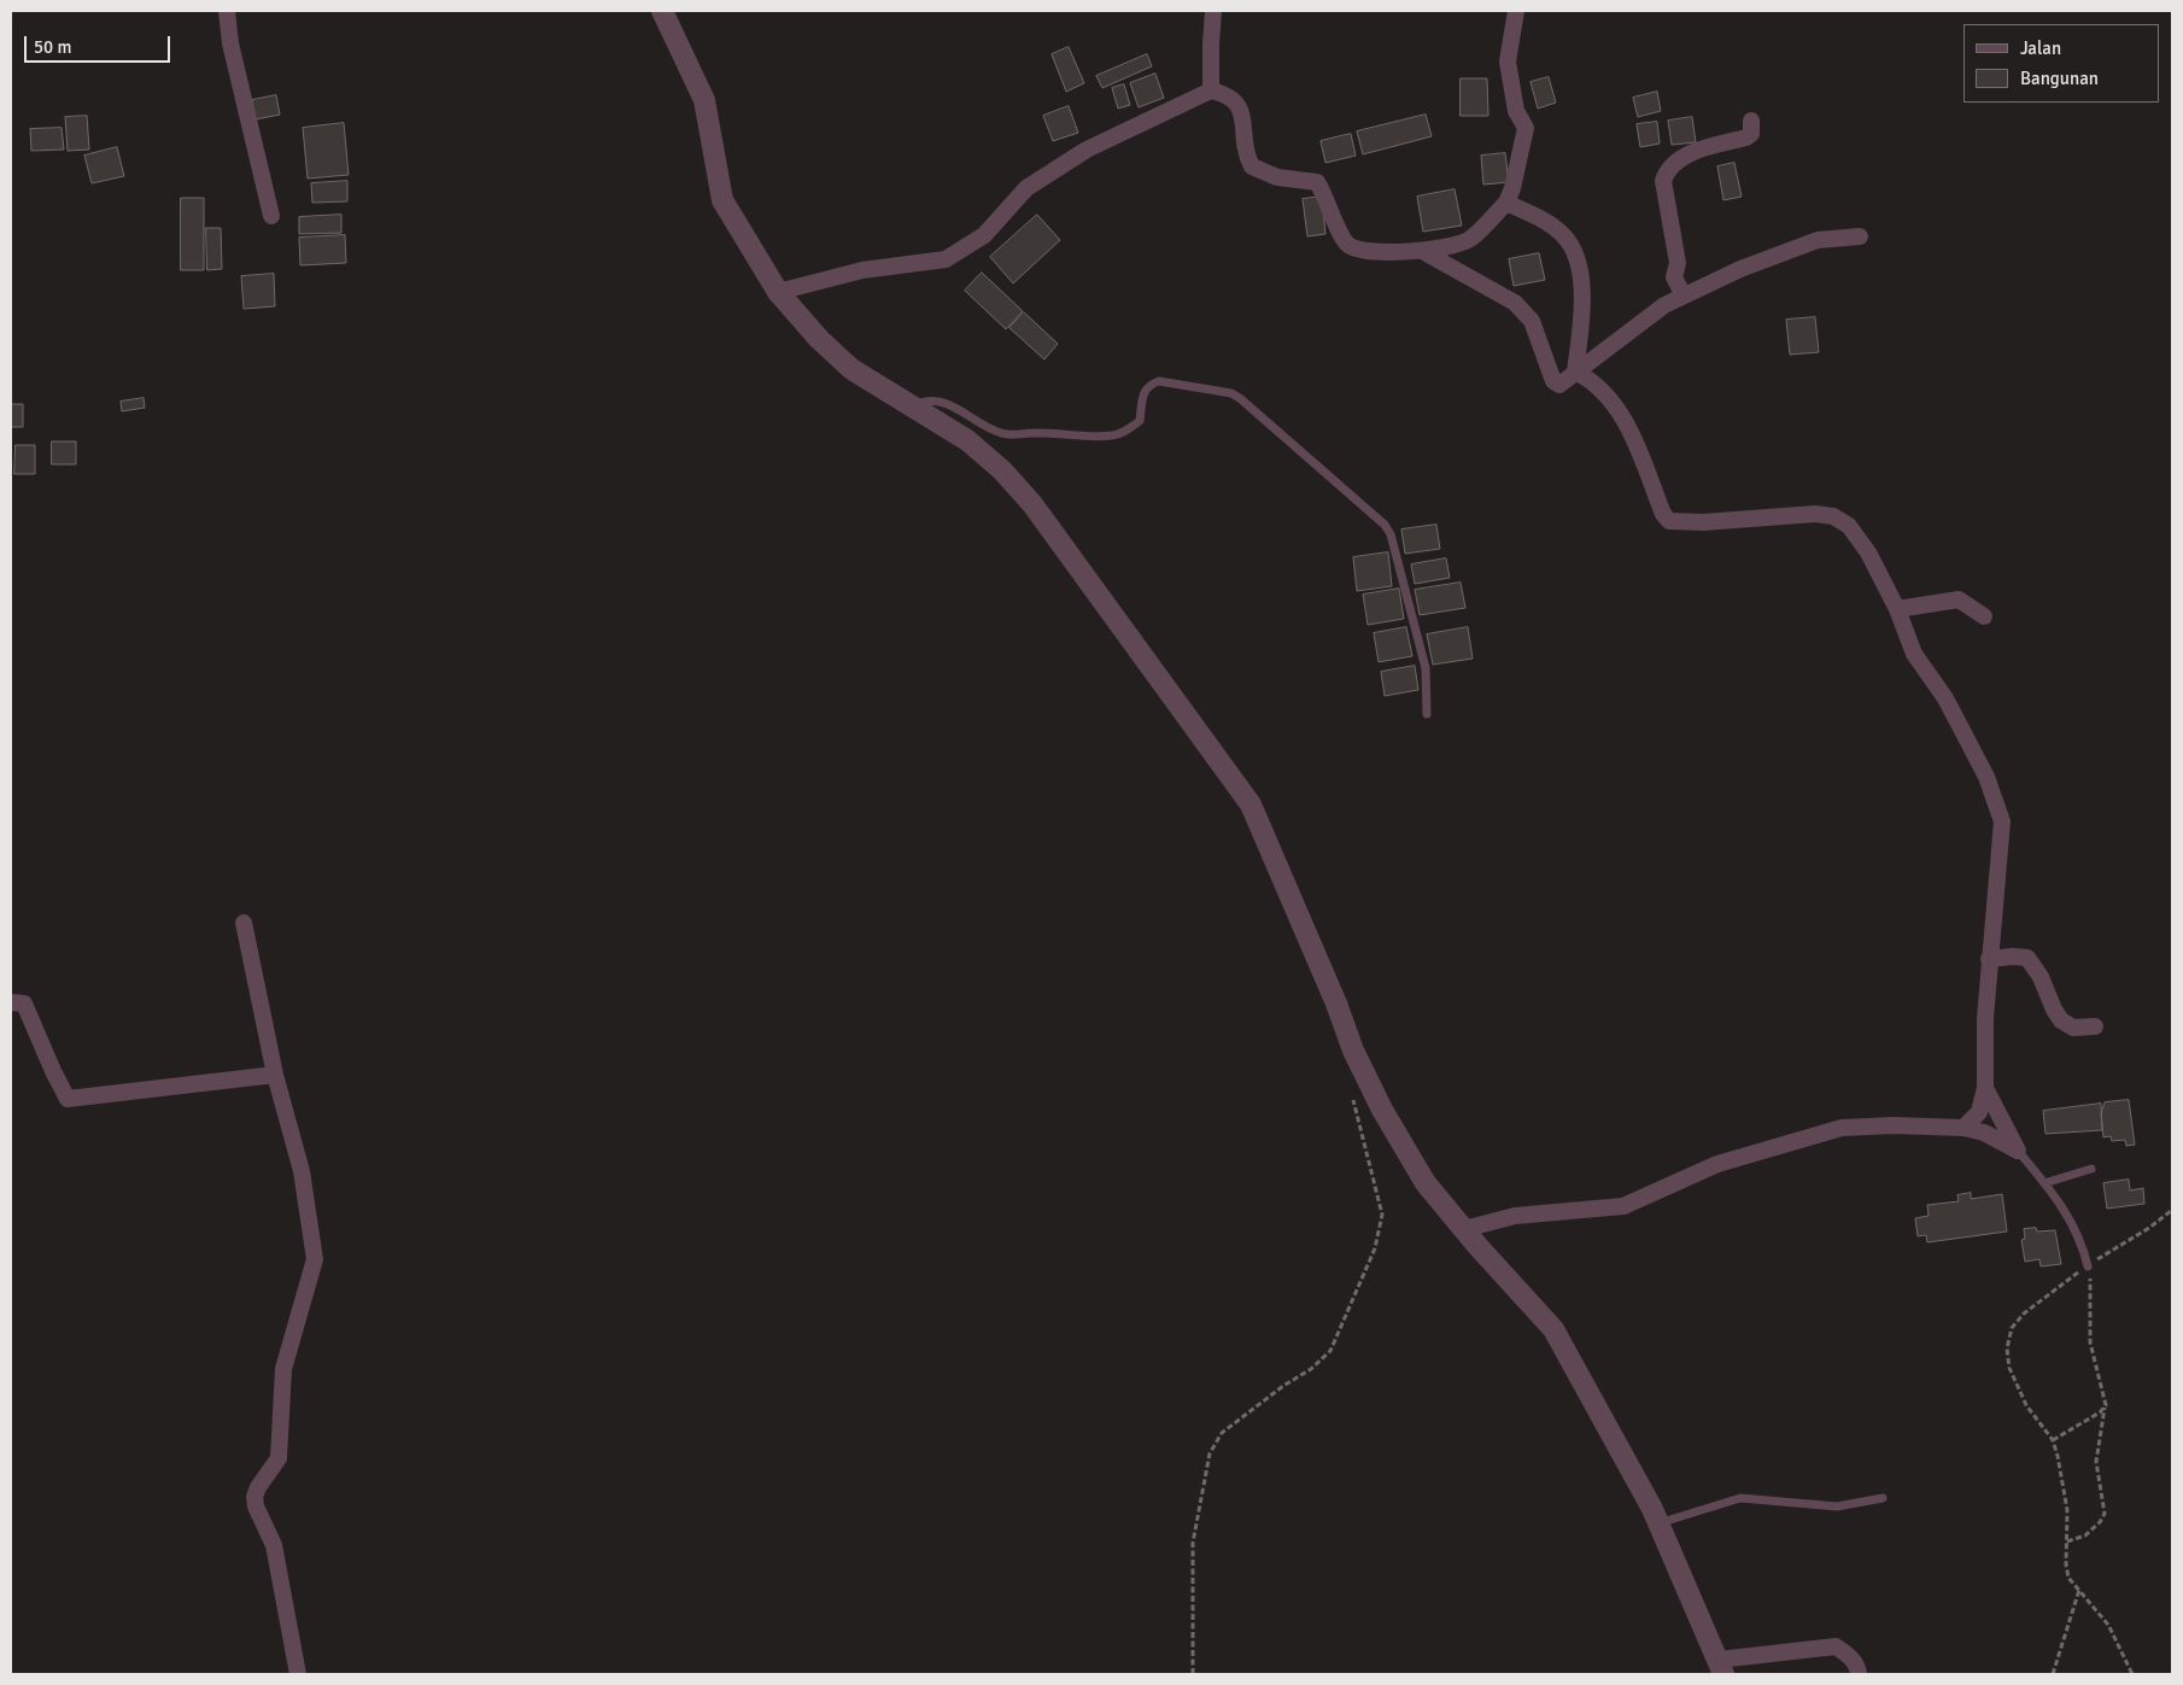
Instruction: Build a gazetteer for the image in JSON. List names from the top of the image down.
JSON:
{
  "legend": ["Jalan", "Bangunan"],
  "scale_bar": "50 m"
}
